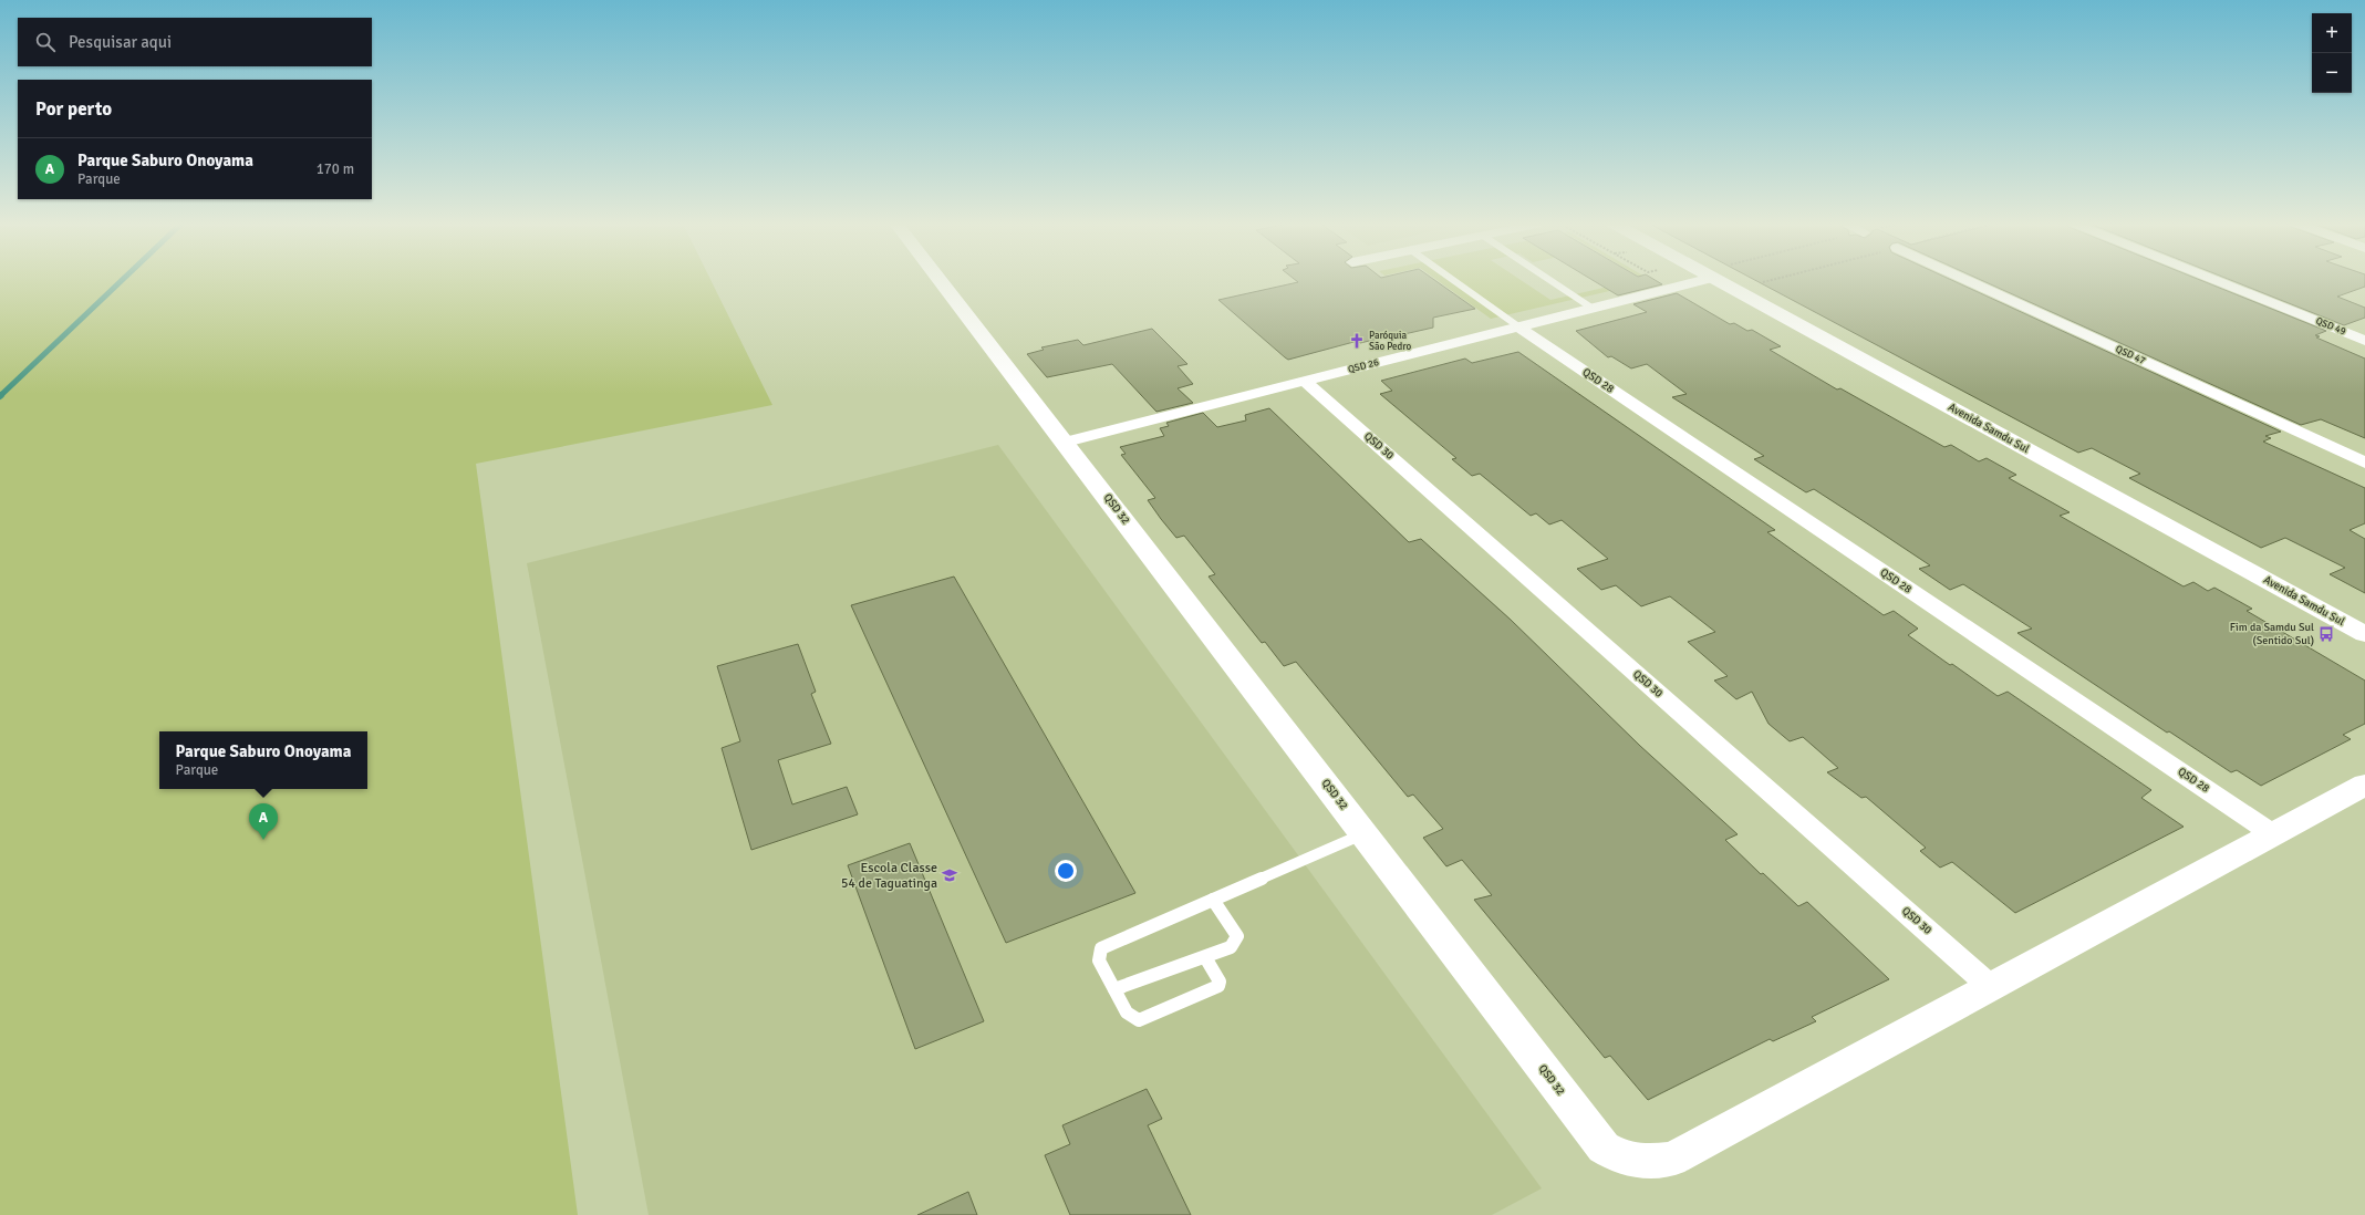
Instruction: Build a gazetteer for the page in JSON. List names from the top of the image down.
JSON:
{
  "streets": {
    "street": [
      "QSD 49",
      "QSD 47",
      "QSD 26",
      "QSD 28",
      "Avenida Samdu Sul",
      "QSD 30",
      "QSD 32"
    ]
  },
  "crossings": [
    ["QSD 26", "QSD 28"],
    ["QSD 26", "QSD 30"],
    ["QSD 26", "QSD 32"],
    ["QSD 30", "QSD 32"]
  ],
  "places": {
    "church": ["Paróquia São Pedro"],
    "bus stop": ["Fim da Samdu Sul (Sentido Sul)"],
    "school or university": ["Escola Classe 54 de Taguatinga"]
  },
  "page": {
    "map_buttons": ["+", "−"],
    "search": "Pesquisar aqui",
    "heading": "Por perto",
    "list": [
      {
        "mark": "A",
        "name": "Parque Saburo Onoyama",
        "note": "Parque",
        "value": "170 m"
      }
    ],
    "popup": ["Parque Saburo Onoyama", "Parque"],
    "pins": "A"
  }
}
